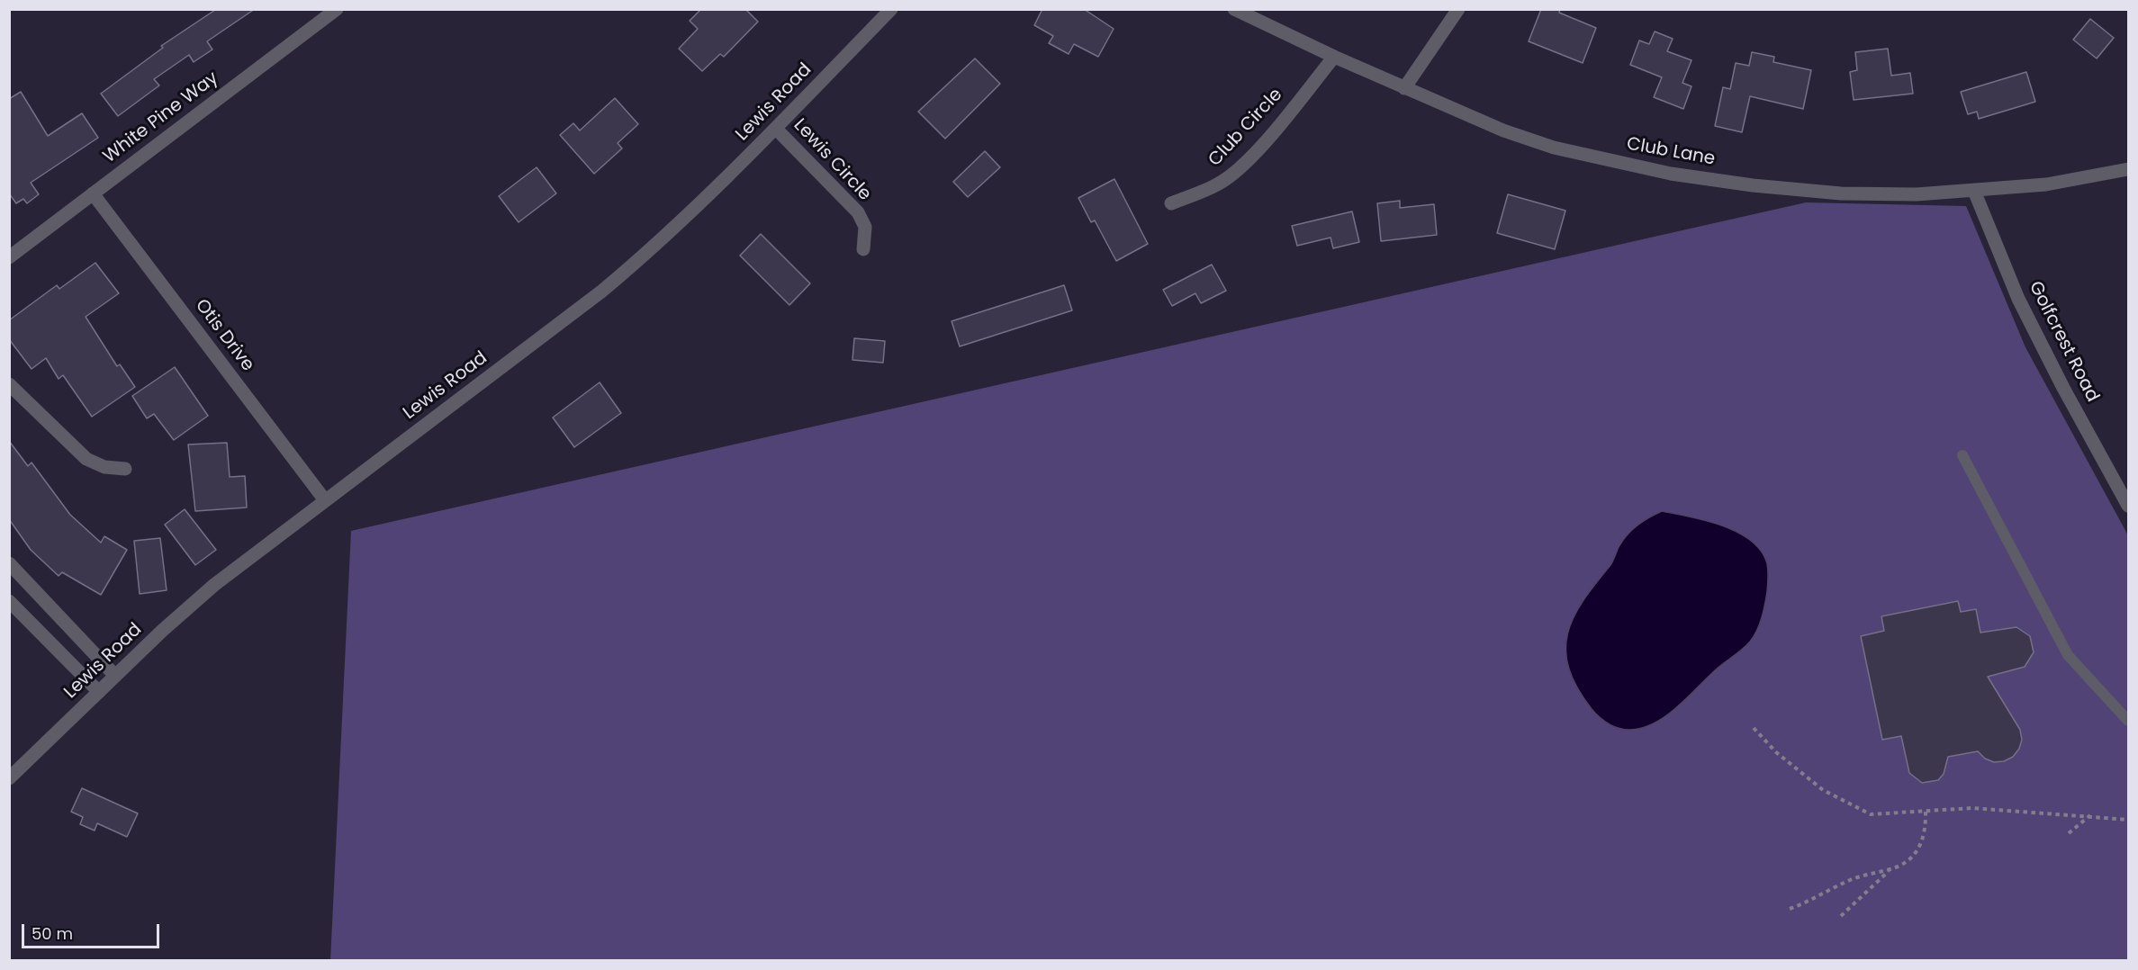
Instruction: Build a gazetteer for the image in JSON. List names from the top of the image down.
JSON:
{
  "streets": {
    "street": [
      "Lewis Road",
      "White Pine Way",
      "Club Circle",
      "Club Lane",
      "Lewis Circle",
      "Otis Drive",
      "Golfcrest Road"
    ]
  },
  "crossings": [
    ["Lewis Road", "Lewis Circle"],
    ["Lewis Road", "Otis Drive"],
    ["White Pine Way", "Otis Drive"],
    ["Club Circle", "Club Lane"],
    ["Club Lane", "Golfcrest Road"]
  ],
  "scale_bar": "50 m"
}
